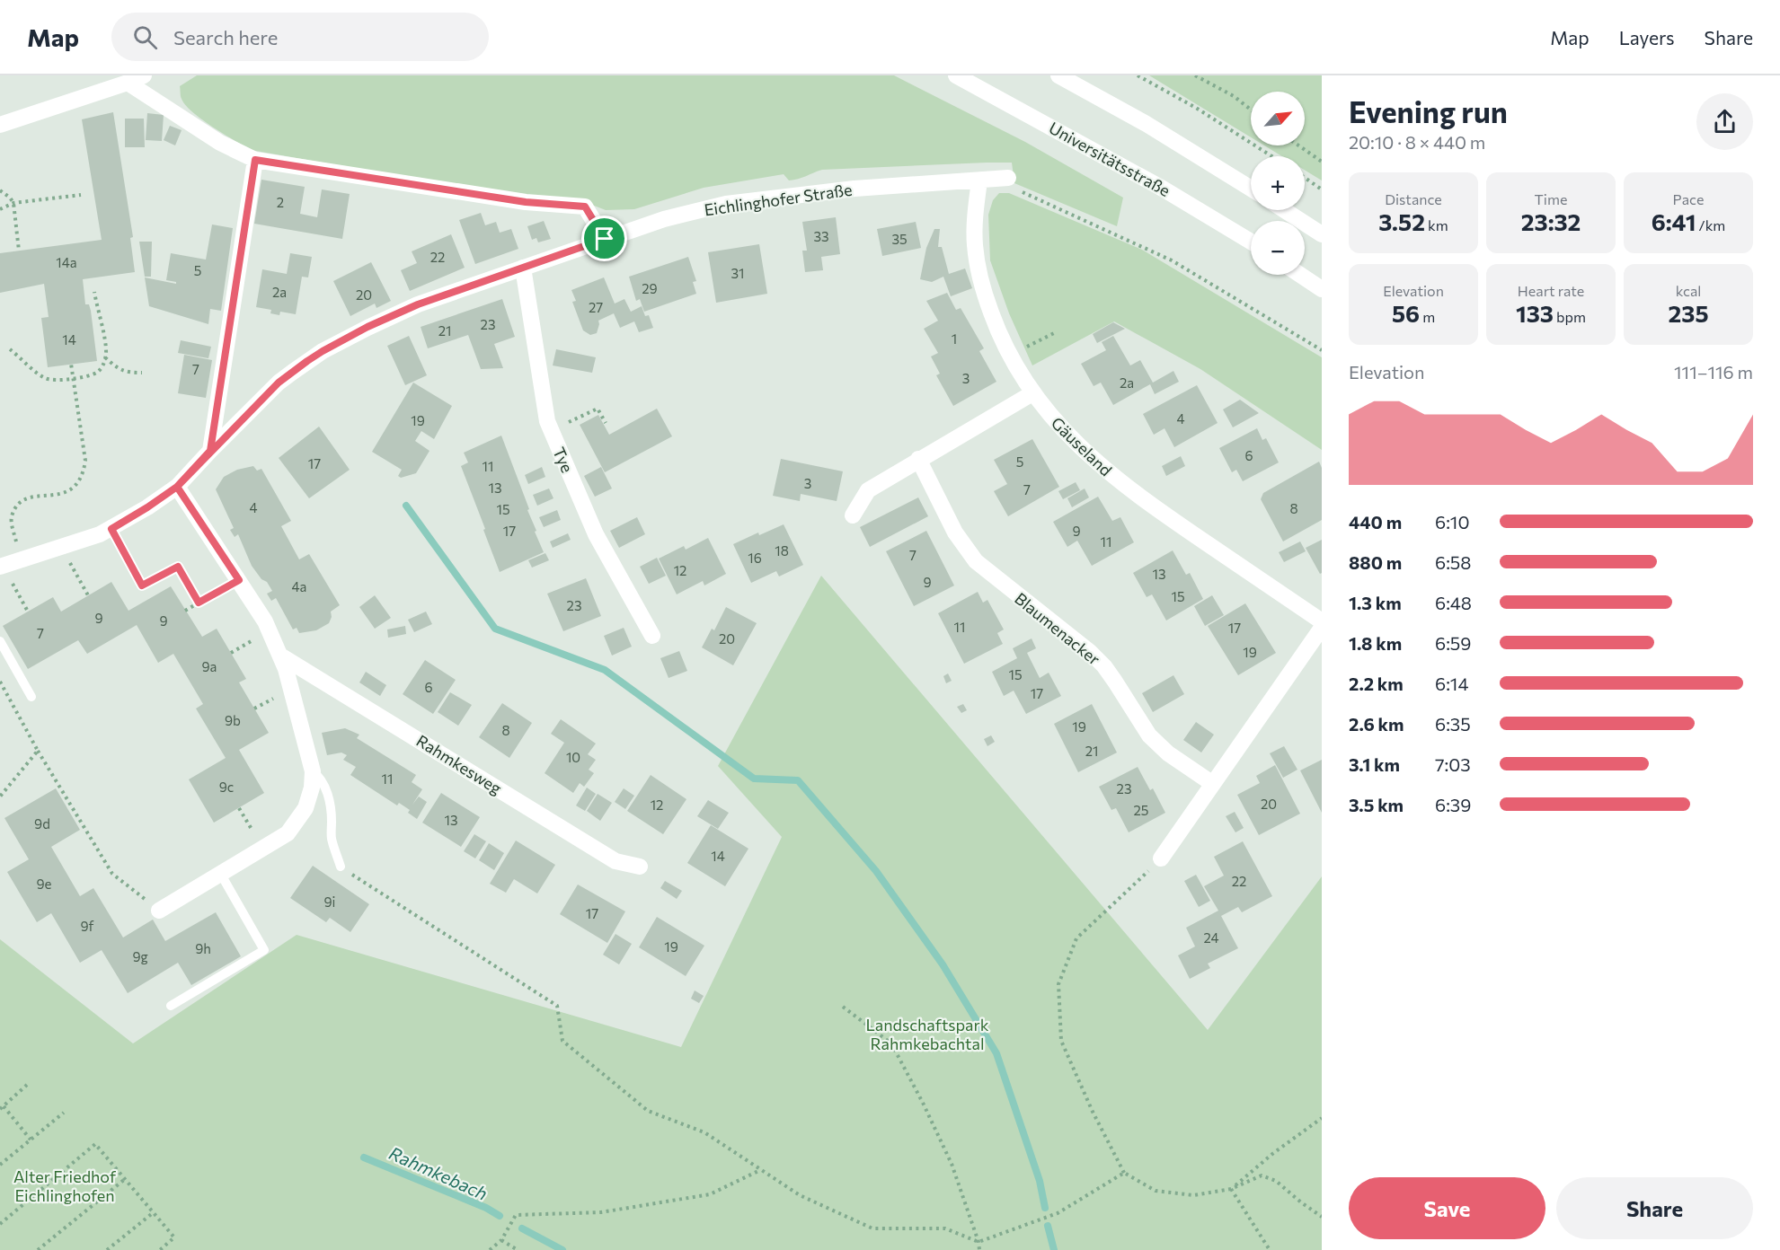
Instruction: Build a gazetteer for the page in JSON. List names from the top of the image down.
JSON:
{
  "streets": {
    "street": [
      "Universitätsstraße",
      "Eichlinghofer Straße",
      "Gäuseland",
      "Tye",
      "Blaumenacker",
      "Rahmkesweg"
    ]
  },
  "crossings": [
    ["Eichlinghofer Straße", "Gäuseland"],
    ["Eichlinghofer Straße", "Tye"]
  ],
  "water": ["Rahmkebach"],
  "parks": ["Landschaftspark Rahmkebachtal", "Alter Friedhof Eichlinghofen"],
  "house_numbers": [
    "2",
    "33",
    "35",
    "22",
    "14a",
    "5",
    "31",
    "29",
    "2a",
    "20",
    "27",
    "23",
    "21",
    "1",
    "14",
    "7",
    "3",
    "2a",
    "4",
    "19",
    "6",
    "5",
    "17",
    "11",
    "3",
    "13",
    "7",
    "4",
    "8",
    "15",
    "17",
    "9",
    "11",
    "18",
    "7",
    "16",
    "12",
    "13",
    "9",
    "4a",
    "15",
    "23",
    "9",
    "9",
    "11",
    "17",
    "7",
    "20",
    "19",
    "9a",
    "15",
    "6",
    "17",
    "9b",
    "19",
    "8",
    "21",
    "10",
    "11",
    "9c",
    "23",
    "20",
    "12",
    "25",
    "13",
    "9d",
    "14",
    "22",
    "9e",
    "9i",
    "17",
    "9f",
    "24",
    "19",
    "9h",
    "9g"
  ],
  "north": "top right",
  "page": {
    "header": "Map",
    "search": "Search here",
    "nav": ["Map", "Layers", "Share"],
    "heading": ["Evening run", "20:10 · 8 × 440 m"],
    "map_buttons": ["+", "−"],
    "stats": [
      ["Distance", "3.52 km"],
      ["Time", "23:32"],
      ["Pace", "6:41 /km"],
      ["Elevation", "56 m"],
      ["Heart rate", "133 bpm"],
      ["kcal", "235"]
    ],
    "chart": ["Elevation", "111–116 m"],
    "list": [
      {
        "name": "440 m",
        "note": "6:10"
      },
      {
        "name": "880 m",
        "note": "6:58"
      },
      {
        "name": "1.3 km",
        "note": "6:48"
      },
      {
        "name": "1.8 km",
        "note": "6:59"
      },
      {
        "name": "2.2 km",
        "note": "6:14"
      },
      {
        "name": "2.6 km",
        "note": "6:35"
      },
      {
        "name": "3.1 km",
        "note": "7:03"
      },
      {
        "name": "3.5 km",
        "note": "6:39"
      }
    ],
    "buttons": ["Save", "Share"]
  }
}
